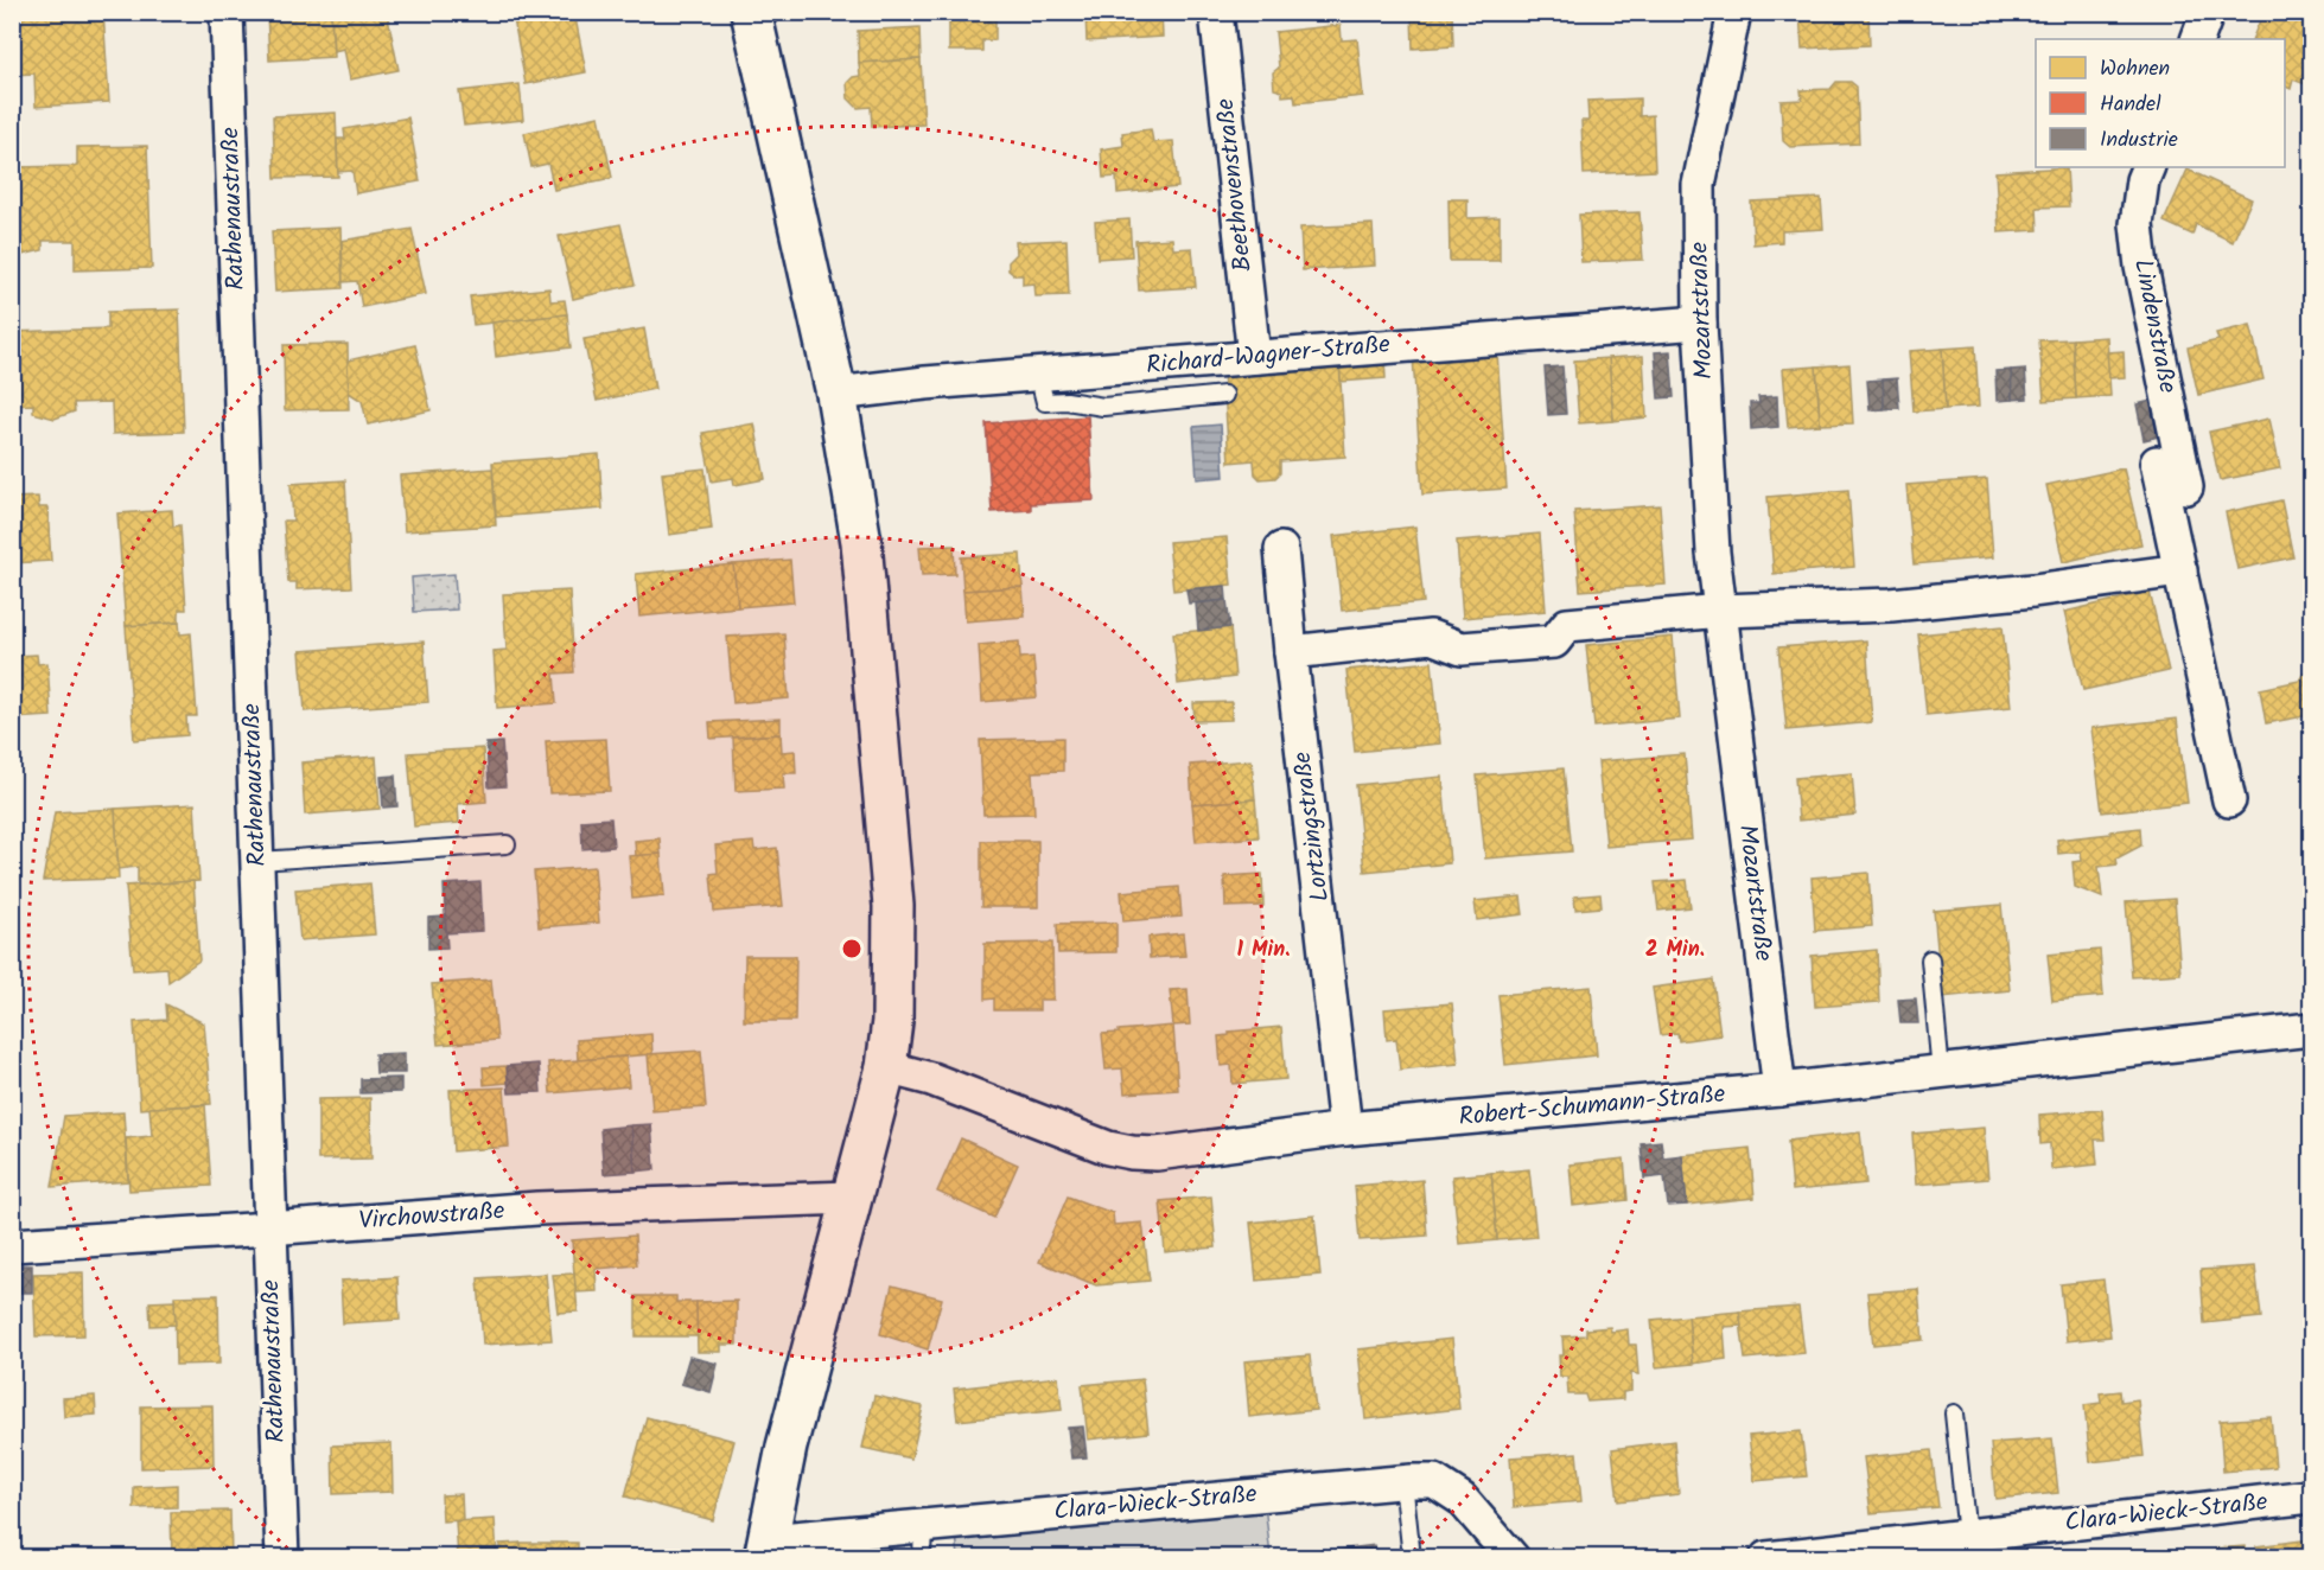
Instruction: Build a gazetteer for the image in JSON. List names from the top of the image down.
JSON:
{
  "streets": {
    "street": [
      "Beethovenstraße",
      "Rathenaustraße",
      "Mozartstraße",
      "Lindenstraße",
      "Richard-Wagner-Straße",
      "Lortzingstraße",
      "Robert-Schumann-Straße",
      "Virchowstraße",
      "Clara-Wieck-Straße"
    ]
  },
  "crossings": [
    ["Beethovenstraße", "Richard-Wagner-Straße"],
    ["Rathenaustraße", "Virchowstraße"],
    ["Mozartstraße", "Richard-Wagner-Straße"],
    ["Mozartstraße", "Robert-Schumann-Straße"],
    ["Lortzingstraße", "Robert-Schumann-Straße"]
  ],
  "legend": ["Wohnen", "Handel", "Industrie"],
  "rings": ["1 Min.", "2 Min."]
}
